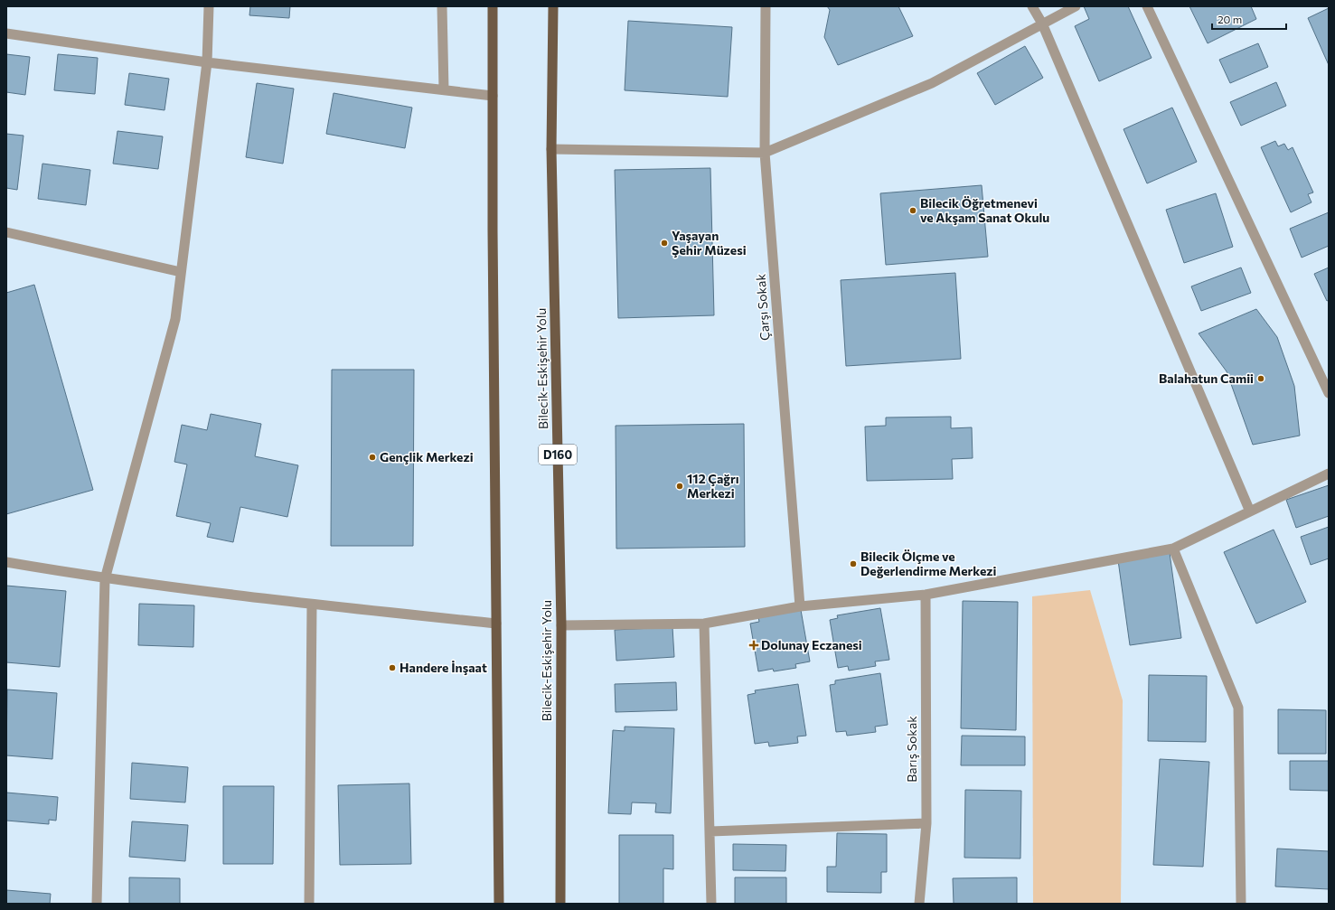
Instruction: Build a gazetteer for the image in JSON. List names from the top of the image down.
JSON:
{
  "streets": {
    "main road": ["Bilecik-Eskişehir Yolu", "D160"],
    "street": ["Çarşı Sokak", "Barış Sokak"]
  },
  "places": {
    "other": [
      "Bilecik Öğretmenevi ve Akşam Sanat Okulu",
      "Yaşayan Şehir Müzesi",
      "Balahatun Camii",
      "Gençlik Merkezi",
      "112 Çağrı Merkezi",
      "Bilecik Ölçme ve Değerlendirme Merkezi",
      "Handere İnşaat"
    ],
    "health": ["Dolunay Eczanesi"]
  },
  "scale_bar": "20 m"
}
